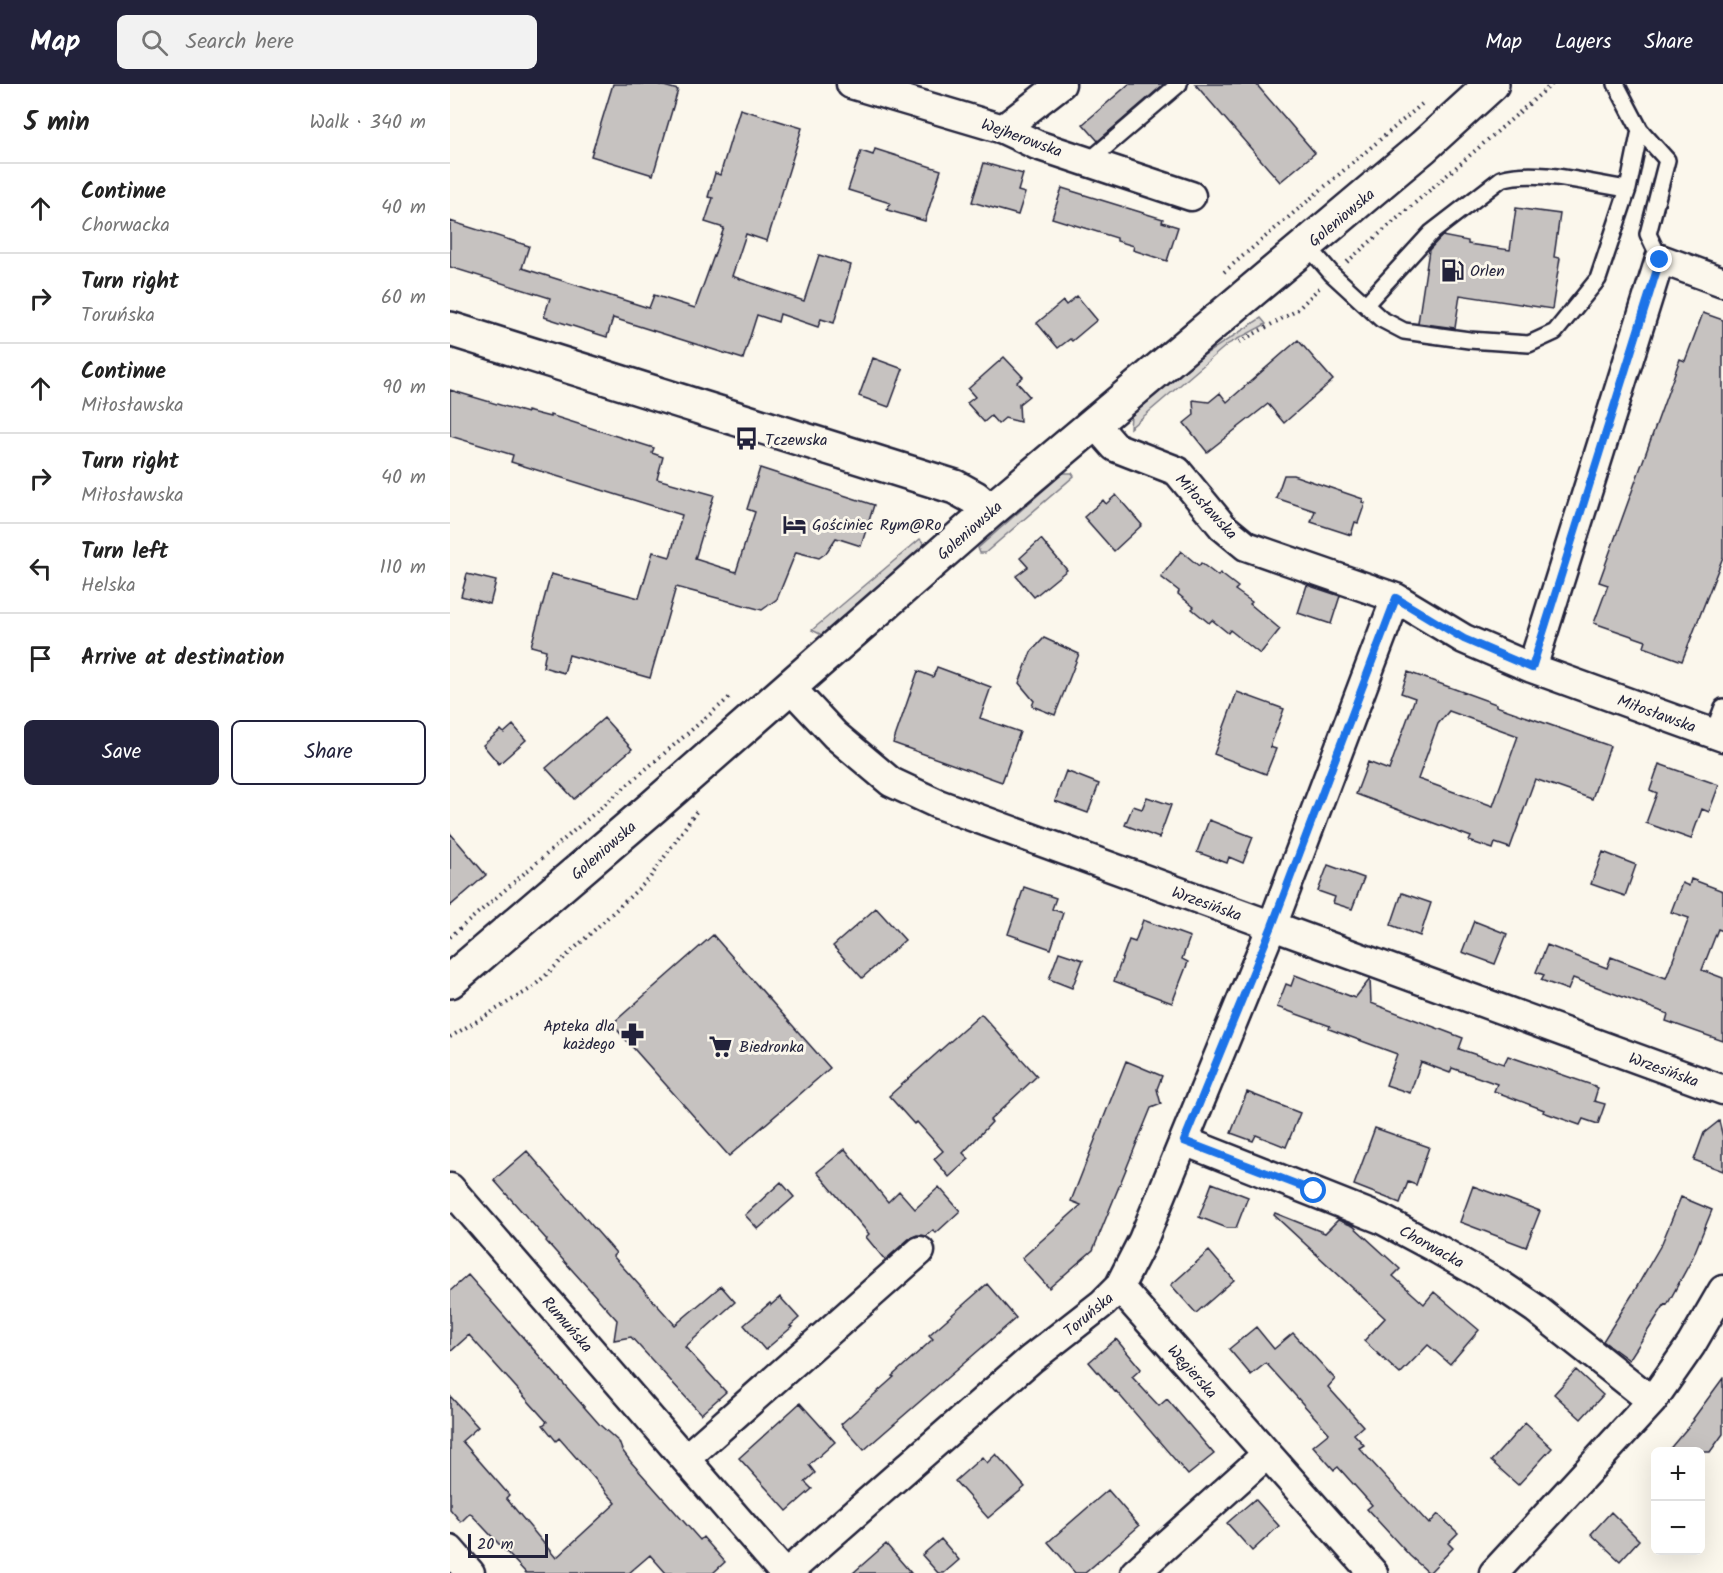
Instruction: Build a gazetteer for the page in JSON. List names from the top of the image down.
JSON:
{
  "streets": {
    "street": [
      "Wejherowska",
      "Goleniowska",
      "Miłosławska",
      "Wrzesińska",
      "Chorwacka",
      "Toruńska",
      "Rumuńska",
      "Węgierska"
    ]
  },
  "crossings": [
    ["Goleniowska", "Miłosławska"],
    ["Goleniowska", "Wrzesińska"],
    ["Wrzesińska", "Toruńska"],
    ["Chorwacka", "Toruńska"],
    ["Toruńska", "Rumuńska"],
    ["Toruńska", "Węgierska"]
  ],
  "places": {
    "fuel station": ["Orlen"],
    "bus stop": ["Tczewska"],
    "hotel": ["Gościniec Rym@Ro"],
    "pharmacy": ["Apteka dla każdego"],
    "supermarket": ["Biedronka"]
  },
  "scale_bar": "20 m",
  "page": {
    "header": "Map",
    "search": "Search here",
    "nav": ["Map", "Layers", "Share"],
    "heading": ["5 min", "Walk · 340 m"],
    "list": [
      ["Continue", "Chorwacka", "40 m"],
      ["Turn right", "Toruńska", "60 m"],
      ["Continue", "Miłosławska", "90 m"],
      ["Turn right", "Miłosławska", "40 m"],
      ["Turn left", "Helska", "110 m"],
      "Arrive at destination"
    ],
    "buttons": ["Save", "Share"],
    "map_buttons": ["+", "−"],
    "scale": "20 m"
  }
}
